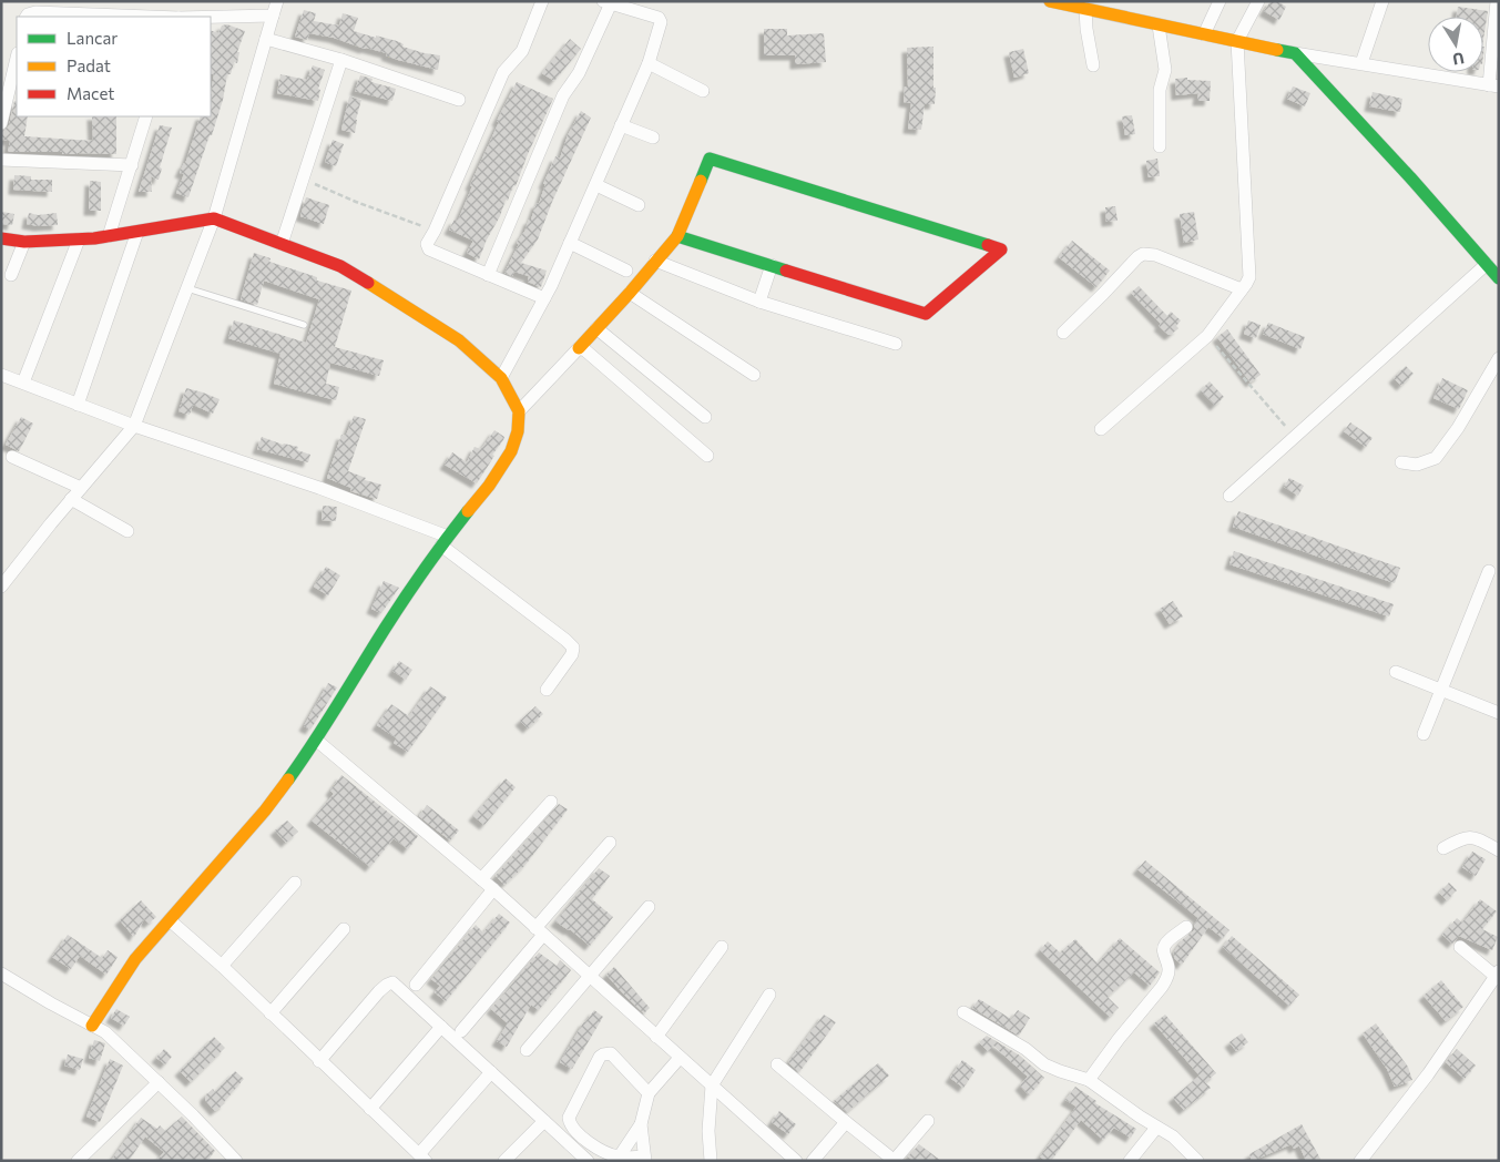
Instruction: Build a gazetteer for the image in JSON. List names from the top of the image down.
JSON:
{
  "legend": ["Lancar", "Padat", "Macet"],
  "north": "bottom"
}
